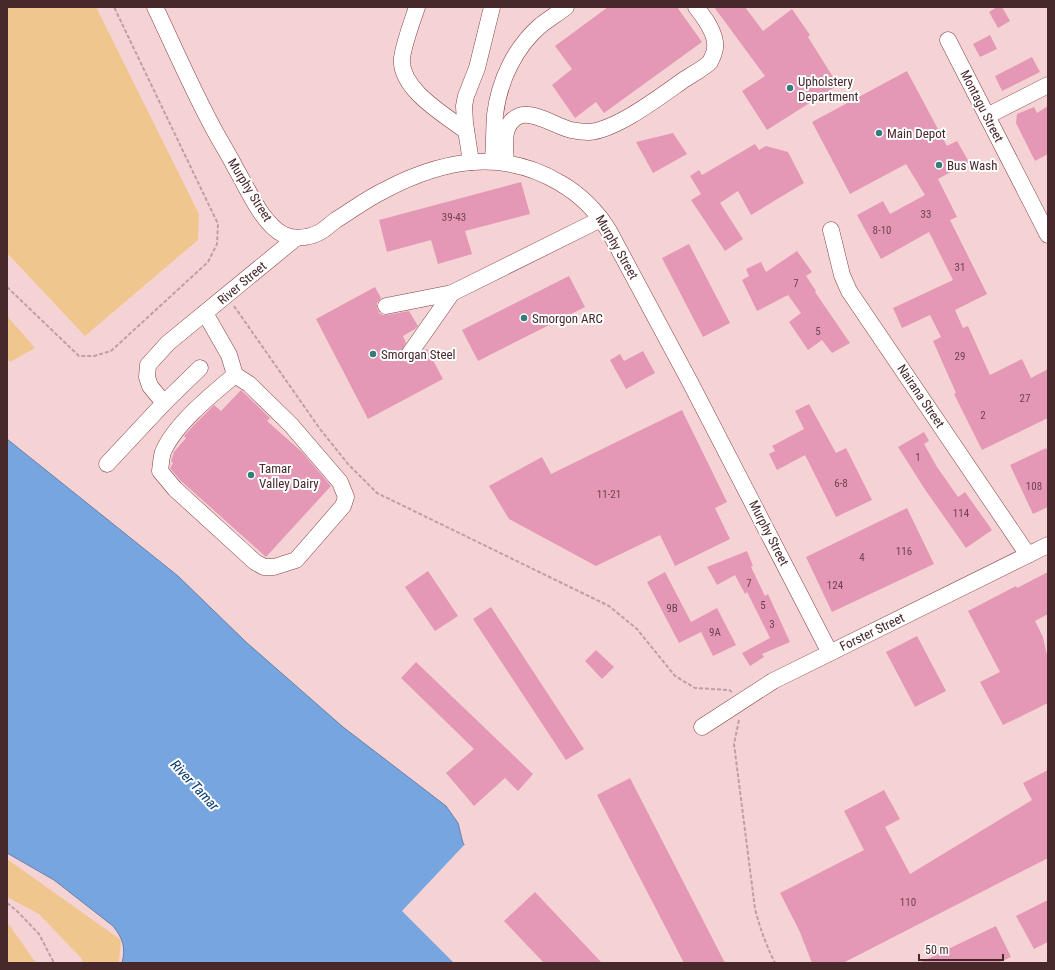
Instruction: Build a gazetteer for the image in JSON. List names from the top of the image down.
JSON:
{
  "streets": {
    "street": [
      "Montagu Street",
      "Murphy Street",
      "River Street",
      "Nairana Street",
      "Forster Street"
    ]
  },
  "crossings": [
    ["Murphy Street", "River Street"],
    ["Murphy Street", "Forster Street"],
    ["Nairana Street", "Forster Street"]
  ],
  "water": ["River Tamar"],
  "places": [
    "Upholstery Department",
    "Main Depot",
    "Bus Wash",
    "Smorgon ARC",
    "Smorgan Steel",
    "Tamar Valley Dairy"
  ],
  "house_numbers": [
    "33",
    "39-43",
    "8-10",
    "31",
    "7",
    "5",
    "29",
    "27",
    "2",
    "1",
    "6-8",
    "108",
    "11-21",
    "114",
    "116",
    "4",
    "7",
    "124",
    "5",
    "9B",
    "3",
    "9A",
    "110"
  ],
  "scale_bar": "50 m"
}
